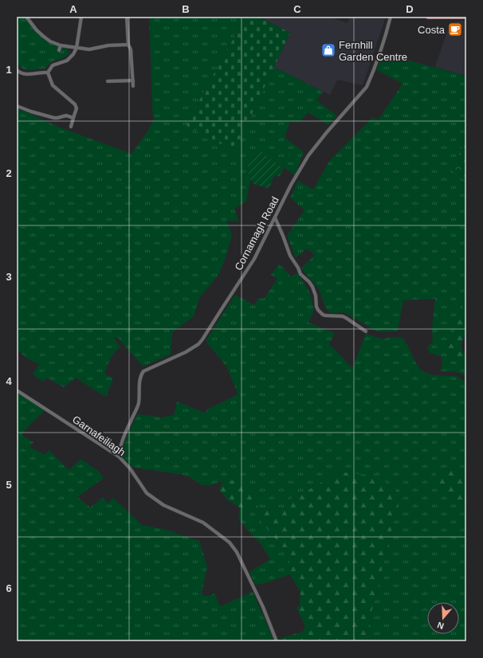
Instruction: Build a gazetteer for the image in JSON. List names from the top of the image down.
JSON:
{
  "streets": {
    "street": ["Cornamagh Road", "Garnafeiliagh"]
  },
  "crossings": [
    ["Cornamagh Road", "Garnafeiliagh"]
  ],
  "places": {
    "cafe": ["Costa"],
    "shop": ["Fernhill Garden Centre"]
  },
  "north": "bottom",
  "grid": {
    "columns": [
      "A",
      "B",
      "C",
      "D"
    ],
    "rows": [
      "1",
      "2",
      "3",
      "4",
      "5",
      "6"
    ]
  }
}
